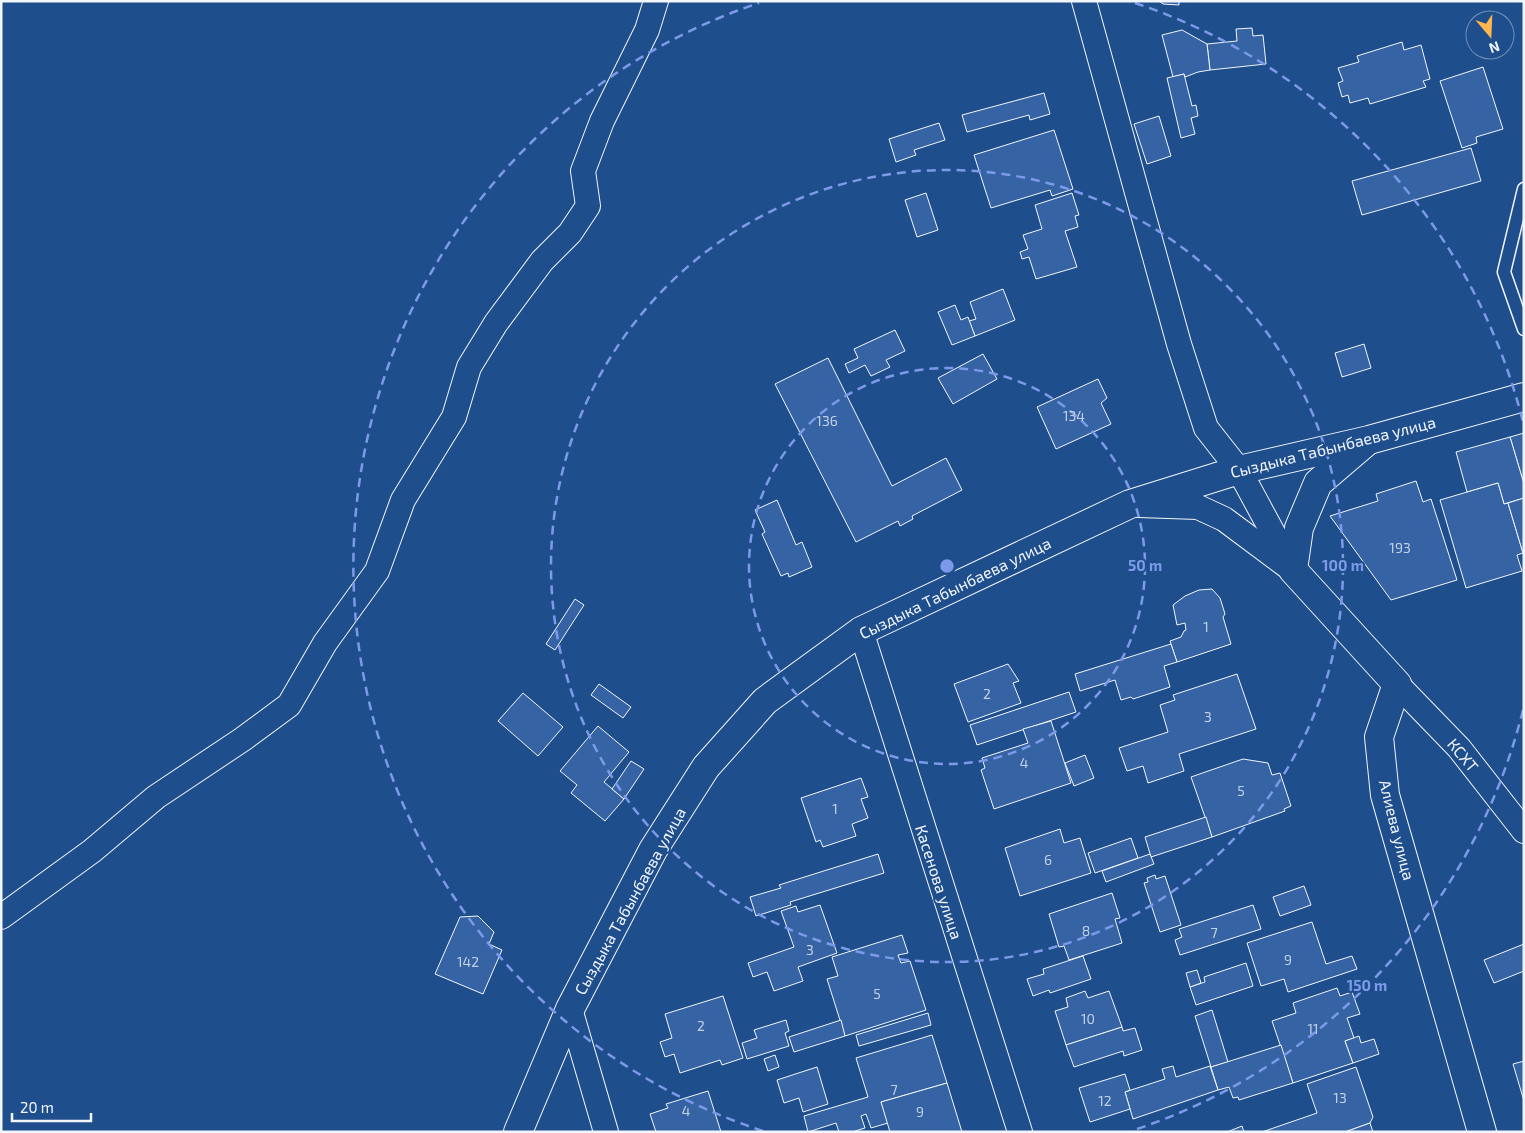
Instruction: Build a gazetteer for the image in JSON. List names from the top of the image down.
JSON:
{
  "streets": {
    "street": [
      "Сыздыка Табынбаева улица",
      "КСХТ",
      "Алиева улица",
      "Касенова улица"
    ]
  },
  "crossings": [
    ["Сыздыка Табынбаева улица", "Касенова улица"],
    ["КСХТ", "Алиева улица"]
  ],
  "house_numbers": [
    "134",
    "136",
    "193",
    "1",
    "2",
    "3",
    "4",
    "5",
    "1",
    "6",
    "8",
    "7",
    "3",
    "9",
    "142",
    "5",
    "10",
    "2",
    "11",
    "7",
    "13",
    "12",
    "4",
    "9"
  ],
  "scale_bar": "20 m",
  "north": "bottom",
  "rings": ["50 m", "100 m", "150 m"]
}
